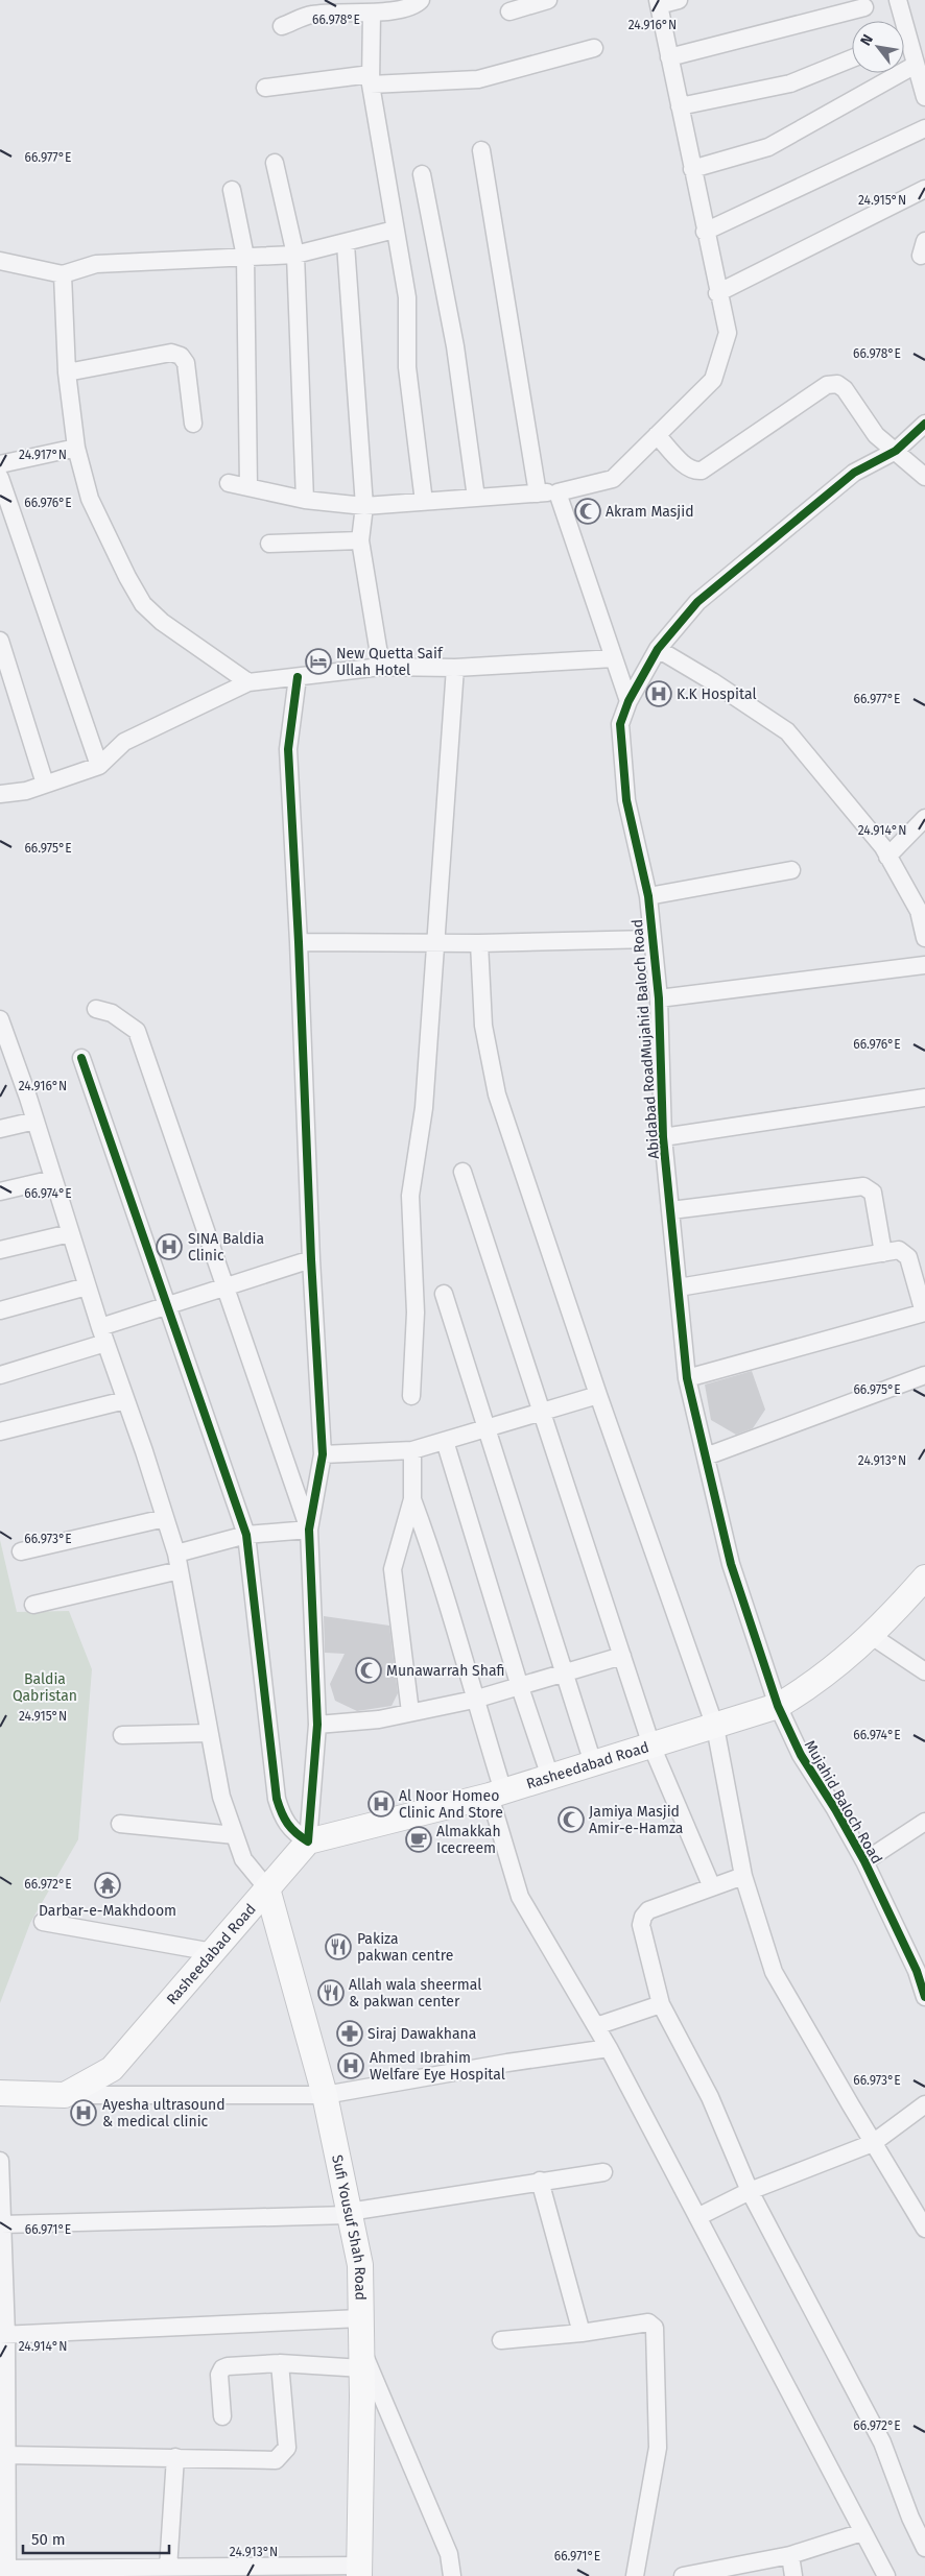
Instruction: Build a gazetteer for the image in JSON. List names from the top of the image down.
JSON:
{
  "streets": {
    "main road": ["Rasheedabad Road", "Sufi Yousuf Shah Road"],
    "street": ["Abidabad RoadMujahid Baloch Road", "Mujahid Baloch Road"]
  },
  "crossings": [
    ["Abidabad RoadMujahid Baloch Road", "Rasheedabad Road"],
    ["Abidabad RoadMujahid Baloch Road", "Mujahid Baloch Road"],
    ["Rasheedabad Road", "Mujahid Baloch Road"],
    ["Rasheedabad Road", "Sufi Yousuf Shah Road"]
  ],
  "parks": ["Baldia Qabristan"],
  "places": {
    "mosque": ["Akram Masjid", "Munawarrah Shafi", "Jamiya Masjid Amir-e-Hamza"],
    "hotel": ["New Quetta Saif Ullah Hotel"],
    "hospital": [
      "K.K Hospital",
      "SINA Baldia Clinic",
      "Al Noor Homeo Clinic And Store",
      "Ahmed Ibrahim Welfare Eye Hospital",
      "Ayesha ultrasound & medical clinic"
    ],
    "cafe": ["Almakkah Icecreem"],
    "temple": ["Darbar-e-Makhdoom"],
    "restaurant": ["Pakiza pakwan centre", "Allah wala sheermal & pakwan center"],
    "pharmacy": ["Siraj Dawakhana"]
  },
  "scale_bar": "50 m",
  "north": "top left",
  "coordinates": [
    "66.978°E",
    "24.916°N",
    "66.977°E",
    "24.915°N",
    "24.917°N",
    "66.976°E",
    "24.914°N",
    "66.975°E",
    "66.974°E",
    "24.913°N",
    "66.973°E",
    "66.972°E",
    "66.971°E"
  ]
}
